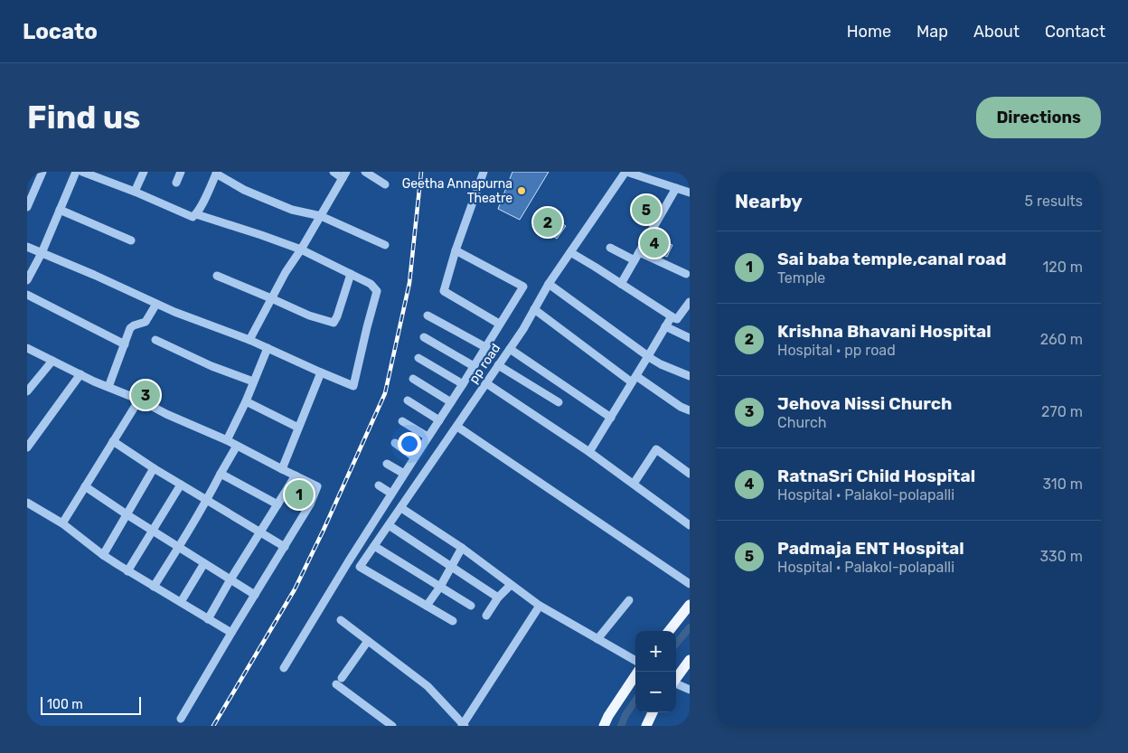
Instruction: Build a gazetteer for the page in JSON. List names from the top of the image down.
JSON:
{
  "streets": {
    "street": ["pp road"]
  },
  "places": ["Geetha Annapurna Theatre"],
  "scale_bar": "100 m",
  "page": {
    "header": "Locato",
    "nav": [
      "Home",
      "Map",
      "About",
      "Contact"
    ],
    "buttons": "Directions",
    "title": "Find us",
    "heading": ["Nearby", "5 results"],
    "pins": [
      "5",
      "2",
      "4",
      "3",
      "1"
    ],
    "list": [
      {
        "mark": "1",
        "name": "Sai baba temple,canal road",
        "note": "Temple",
        "value": "120 m"
      },
      {
        "mark": "2",
        "name": "Krishna Bhavani Hospital",
        "note": "Hospital · pp road",
        "value": "260 m"
      },
      {
        "mark": "3",
        "name": "Jehova Nissi Church",
        "note": "Church",
        "value": "270 m"
      },
      {
        "mark": "4",
        "name": "RatnaSri Child Hospital",
        "note": "Hospital · Palakol-polapalli",
        "value": "310 m"
      },
      {
        "mark": "5",
        "name": "Padmaja ENT Hospital",
        "note": "Hospital · Palakol-polapalli",
        "value": "330 m"
      }
    ],
    "map_buttons": ["+", "−"],
    "scale": "100 m"
  }
}
